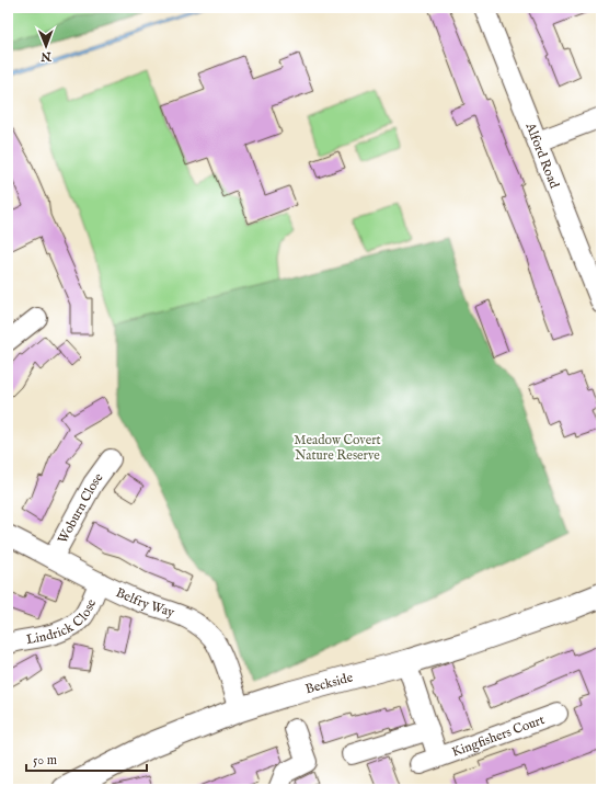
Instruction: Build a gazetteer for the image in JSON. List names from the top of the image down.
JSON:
{
  "streets": {
    "street": [
      "Alford Road",
      "Woburn Close",
      "Belfry Way",
      "Lindrick Close",
      "Beckside",
      "Kingfishers Court"
    ]
  },
  "crossings": [
    ["Woburn Close", "Belfry Way"],
    ["Belfry Way", "Lindrick Close"],
    ["Belfry Way", "Beckside"],
    ["Beckside", "Kingfishers Court"]
  ],
  "parks": ["Meadow Covert Nature Reserve"],
  "scale_bar": "50 m",
  "north": "bottom"
}
